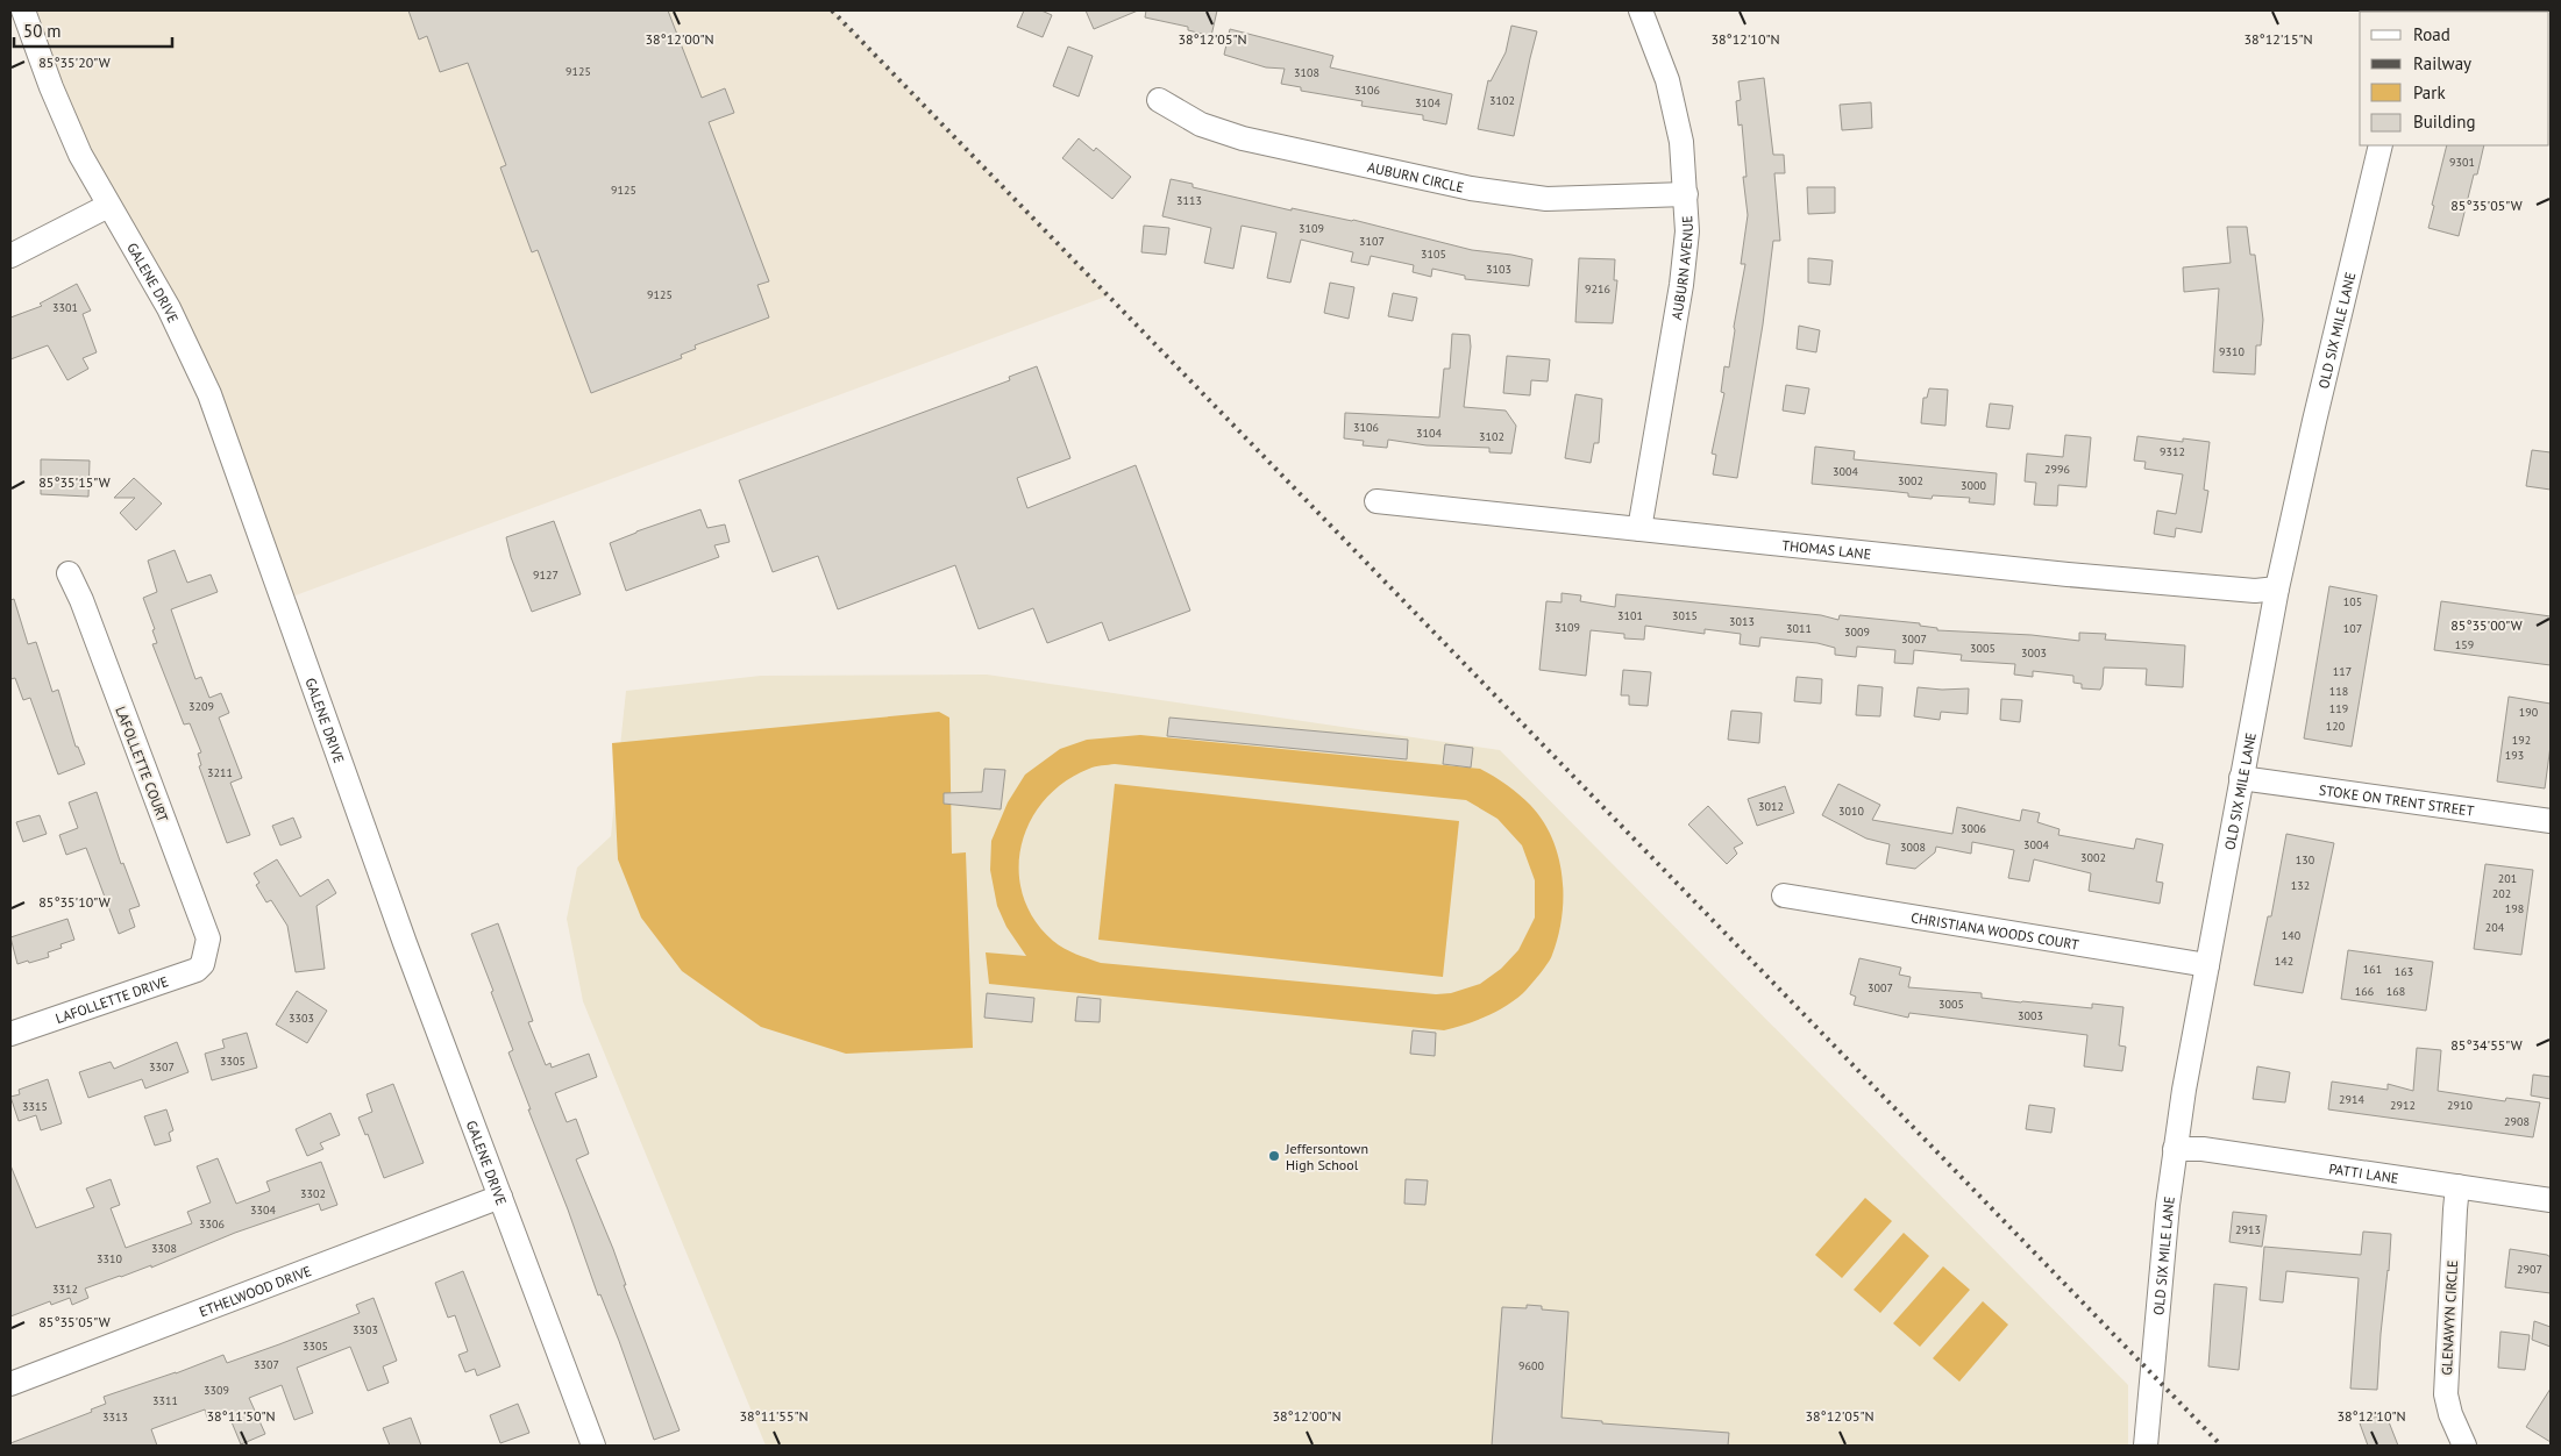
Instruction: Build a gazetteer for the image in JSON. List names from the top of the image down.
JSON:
{
  "streets": {
    "street": [
      "AUBURN CIRCLE",
      "AUBURN AVENUE",
      "GALENE DRIVE",
      "OLD SIX MILE LANE",
      "THOMAS LANE",
      "LAFOLLETTE COURT",
      "STOKE ON TRENT STREET",
      "CHRISTIANA WOODS COURT",
      "LAFOLLETTE DRIVE",
      "PATTI LANE",
      "ETHELWOOD DRIVE",
      "GLENAWYN CIRCLE"
    ]
  },
  "crossings": [
    ["AUBURN CIRCLE", "AUBURN AVENUE"],
    ["AUBURN AVENUE", "THOMAS LANE"],
    ["GALENE DRIVE", "ETHELWOOD DRIVE"],
    ["OLD SIX MILE LANE", "THOMAS LANE"],
    ["OLD SIX MILE LANE", "STOKE ON TRENT STREET"],
    ["OLD SIX MILE LANE", "CHRISTIANA WOODS COURT"],
    ["OLD SIX MILE LANE", "PATTI LANE"],
    ["LAFOLLETTE COURT", "LAFOLLETTE DRIVE"],
    ["PATTI LANE", "GLENAWYN CIRCLE"]
  ],
  "places": ["Jeffersontown High School"],
  "house_numbers": [
    "9125",
    "3108",
    "3106",
    "3102",
    "3104",
    "9301",
    "9125",
    "3113",
    "3109",
    "3107",
    "3105",
    "3103",
    "9216",
    "9125",
    "3301",
    "9310",
    "3106",
    "3104",
    "3102",
    "9312",
    "2996",
    "3004",
    "3002",
    "3000",
    "9127",
    "105",
    "3101",
    "3015",
    "3013",
    "3109",
    "3011",
    "107",
    "3009",
    "3007",
    "159",
    "3005",
    "3003",
    "117",
    "118",
    "3209",
    "119",
    "190",
    "120",
    "192",
    "193",
    "3211",
    "3012",
    "3010",
    "3006",
    "3004",
    "3008",
    "3002",
    "130",
    "201",
    "132",
    "202",
    "198",
    "204",
    "140",
    "142",
    "161",
    "163",
    "3007",
    "166",
    "168",
    "3005",
    "3003",
    "3303",
    "3305",
    "3307",
    "2914",
    "2912",
    "2910",
    "3315",
    "2908",
    "3302",
    "3304",
    "3306",
    "2913",
    "3308",
    "3310",
    "2907",
    "3312",
    "3303",
    "3305",
    "3307",
    "9600",
    "3309",
    "3311",
    "3313"
  ],
  "legend": [
    "Road",
    "Railway",
    "Park",
    "Building"
  ],
  "scale_bar": "50 m",
  "coordinates": [
    "38°12'05\"N",
    "38°12'10\"N",
    "38°12'00\"N",
    "38°12'15\"N",
    "85°35'20\"W",
    "85°35'05\"W",
    "85°35'15\"W",
    "85°35'00\"W",
    "85°35'10\"W",
    "85°34'55\"W",
    "38°11'50\"N",
    "38°11'55\"N"
  ]
}
